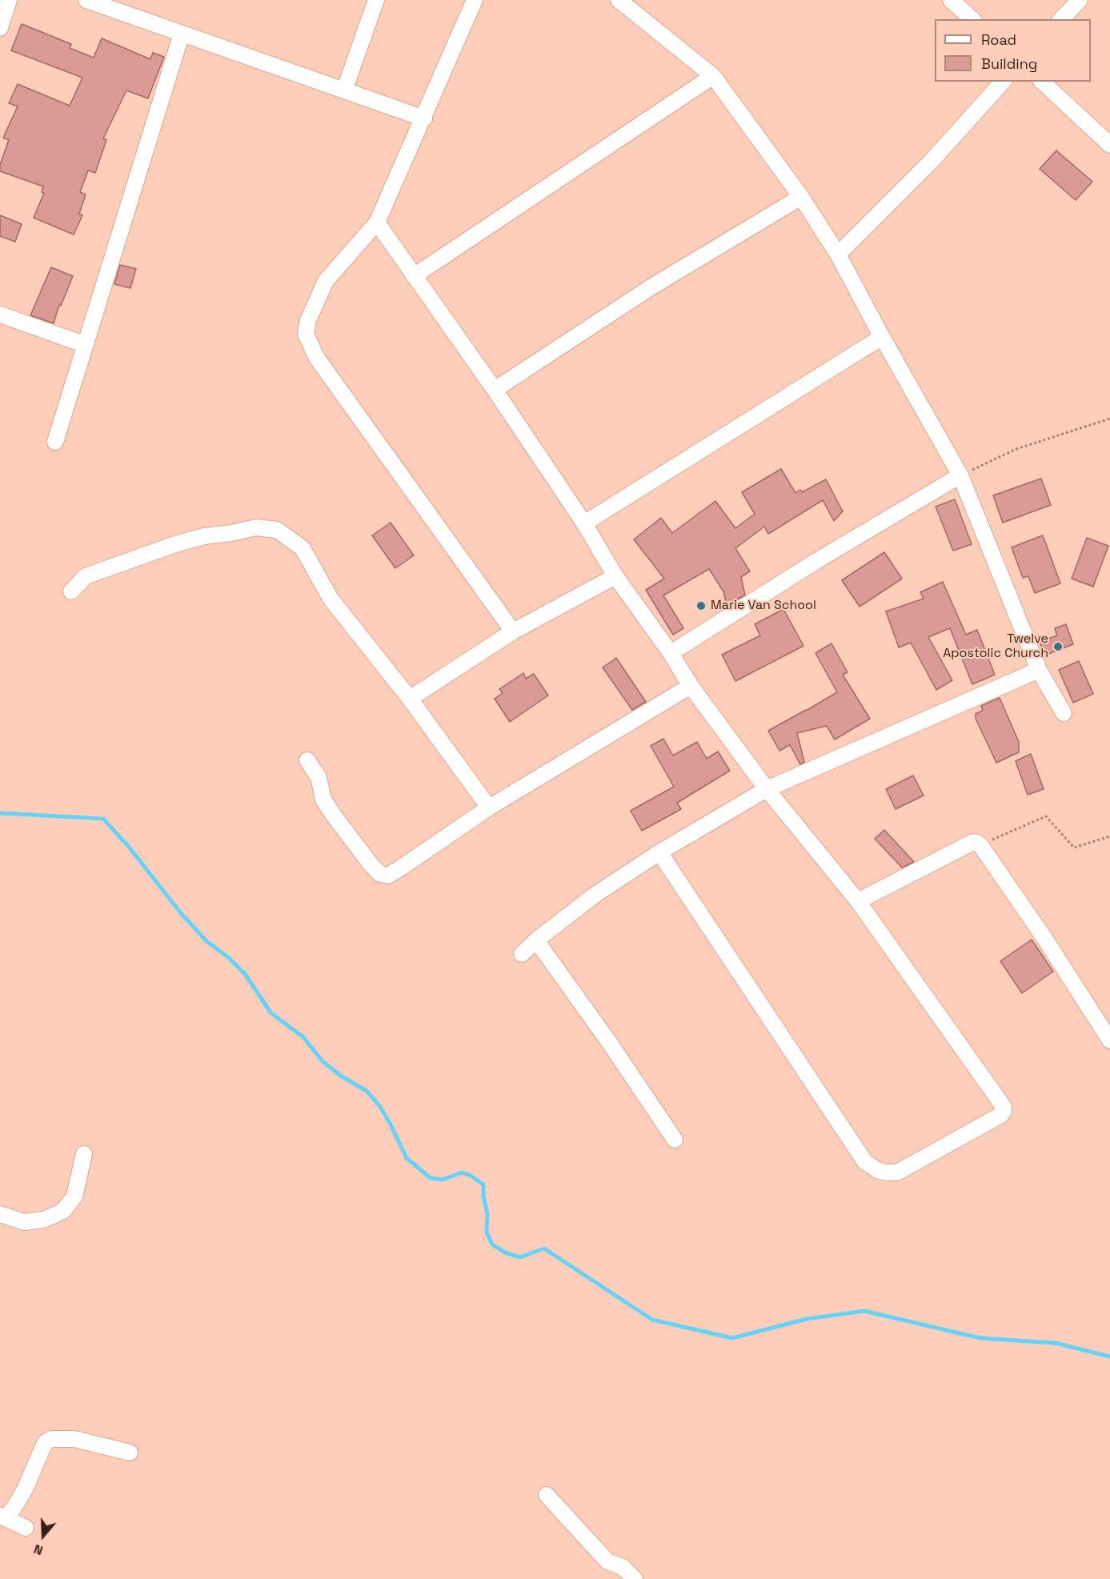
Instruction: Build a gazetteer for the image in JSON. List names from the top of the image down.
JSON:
{
  "places": ["Marie Van School", "Twelve Apostolic Church"],
  "legend": ["Road", "Building"],
  "north": "bottom"
}
